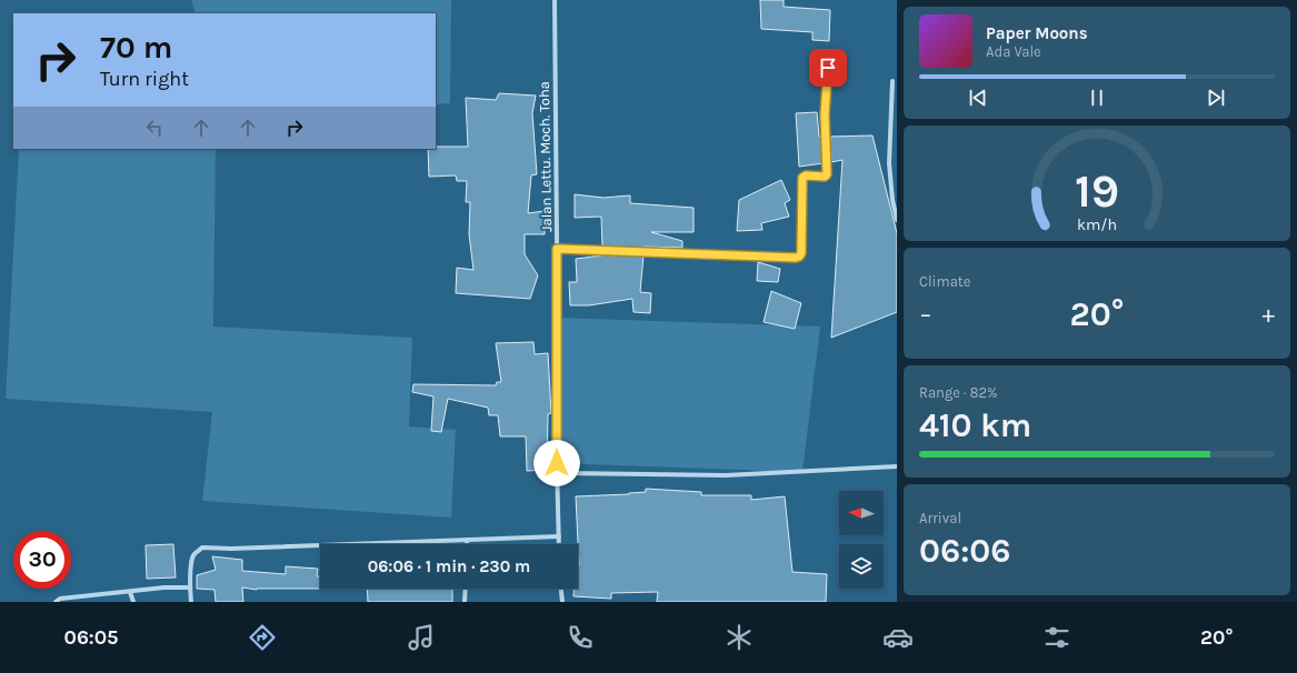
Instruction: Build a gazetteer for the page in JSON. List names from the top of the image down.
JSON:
{
  "streets": {
    "street": ["Jalan Lettu. Moch. Toha"]
  },
  "north": "left",
  "page": {
    "turn": ["70 m", "Turn right"],
    "song": ["Paper Moons", "Ada Vale"],
    "tile": [
      "Climate",
      ["Range · 82%", "410 km"],
      ["Arrival", "06:06"]
    ],
    "heat": ["−", "20°", "+"],
    "limit": "30",
    "trip": "06:06 · 1 min · 230 m",
    "tabs": ["06:05", "20°"],
    "gauge": ["19", "km/h"]
  }
}
